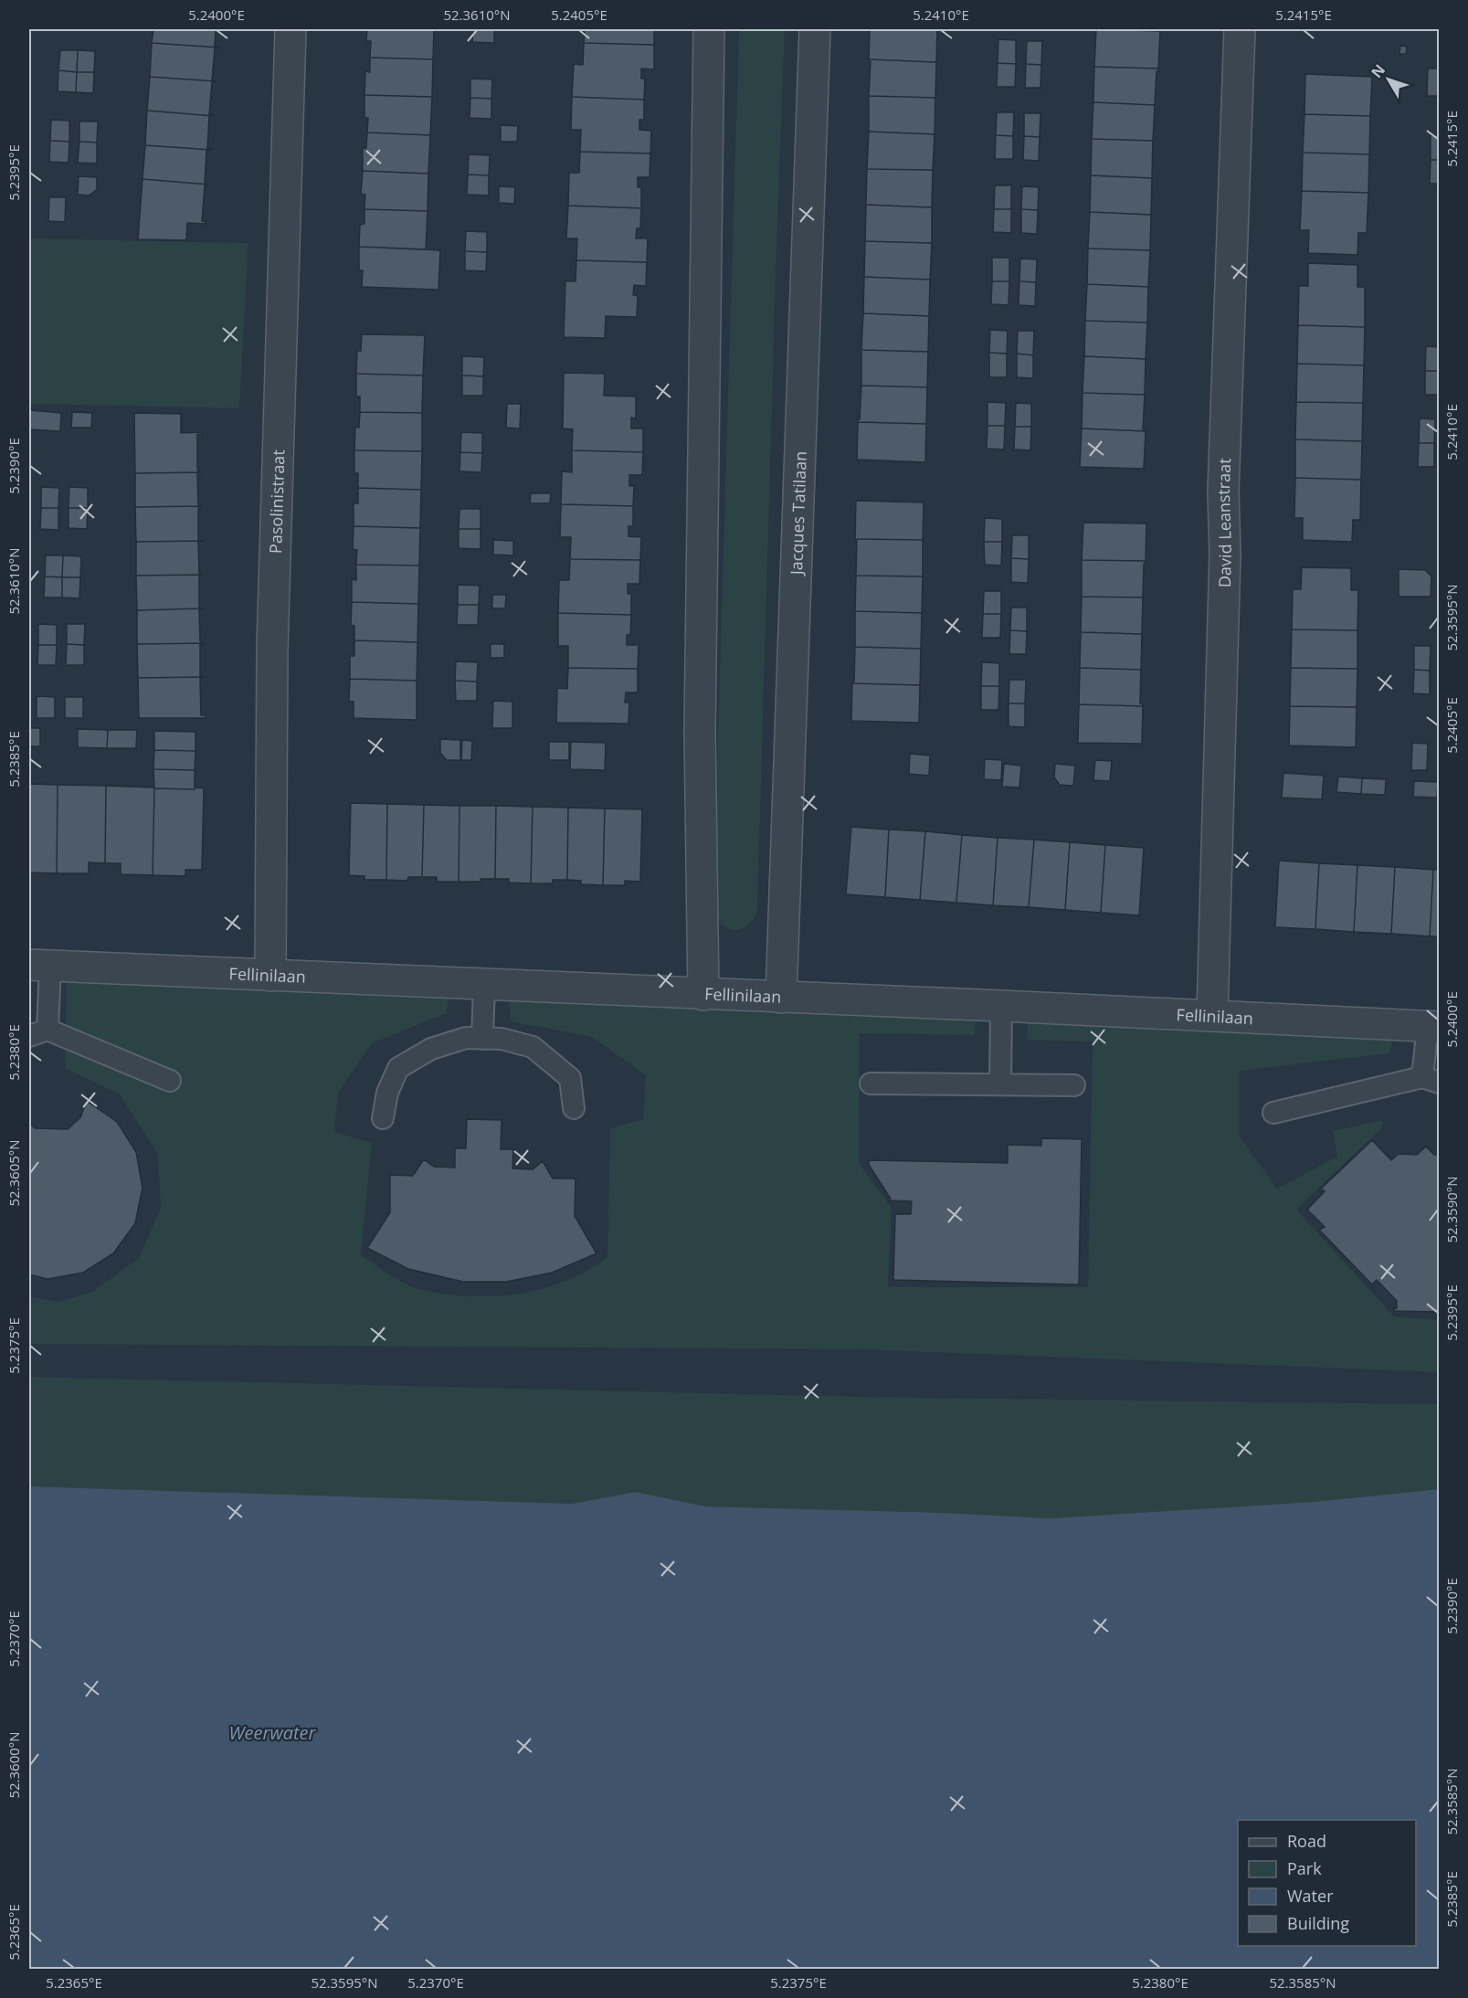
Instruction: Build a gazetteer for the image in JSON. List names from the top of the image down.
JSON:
{
  "streets": {
    "street": [
      "Pasolinistraat",
      "Jacques Tatilaan",
      "David Leanstraat",
      "Fellinilaan"
    ]
  },
  "crossings": [
    ["Pasolinistraat", "Fellinilaan"],
    ["Jacques Tatilaan", "Fellinilaan"],
    ["David Leanstraat", "Fellinilaan"]
  ],
  "water": ["Weerwater"],
  "legend": [
    "Road",
    "Park",
    "Water",
    "Building"
  ],
  "north": "top left",
  "coordinates": [
    "5.2400°E",
    "52.3610°N",
    "5.2405°E",
    "5.2410°E",
    "5.2415°E",
    "5.2395°E",
    "5.2390°E",
    "52.3595°N",
    "5.2385°E",
    "5.2380°E",
    "52.3605°N",
    "52.3590°N",
    "5.2375°E",
    "5.2370°E",
    "52.3600°N",
    "52.3585°N",
    "5.2365°E"
  ]
}
